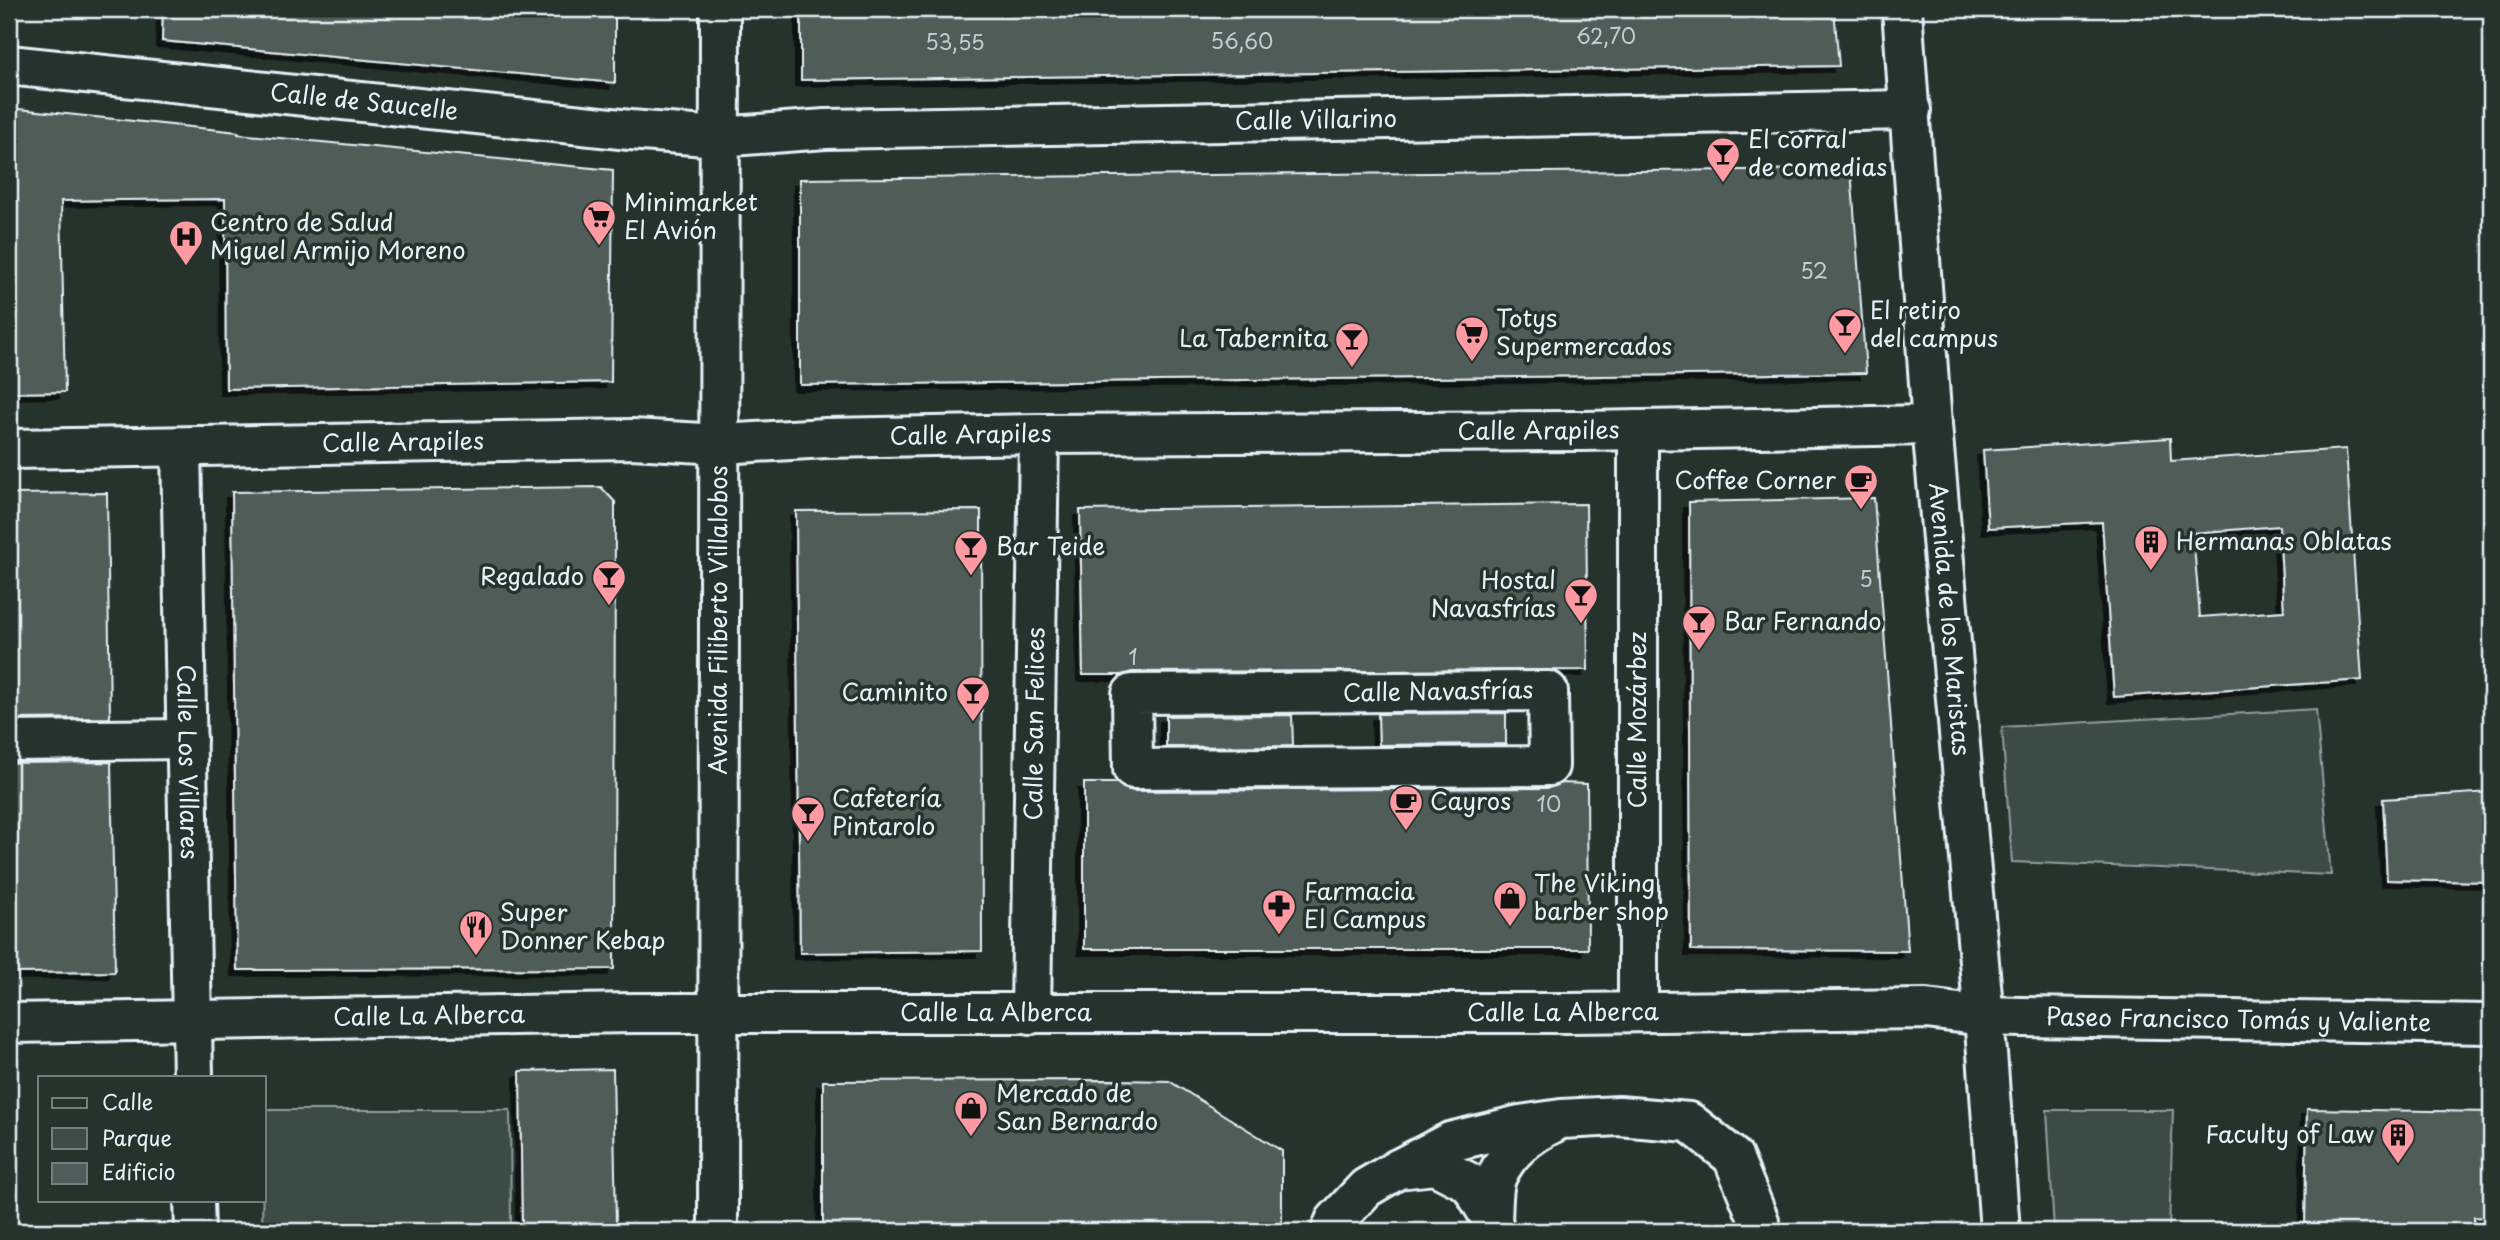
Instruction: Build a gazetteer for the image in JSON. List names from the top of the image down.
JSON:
{
  "streets": {
    "street": [
      "Calle de Saucelle",
      "Calle Villarino",
      "Calle Arapiles",
      "Avenida Filiberto Villalobos",
      "Avenida de los Maristas",
      "Calle Navasfrías",
      "Calle Mozárbez",
      "Calle San Felices",
      "Calle Los Villares",
      "Calle La Alberca",
      "Paseo Francisco Tomás y Valiente"
    ]
  },
  "crossings": [
    ["Calle de Saucelle", "Calle Villarino"],
    ["Calle de Saucelle", "Avenida Filiberto Villalobos"],
    ["Calle Villarino", "Avenida Filiberto Villalobos"],
    ["Calle Villarino", "Avenida de los Maristas"],
    ["Calle Arapiles", "Avenida Filiberto Villalobos"],
    ["Calle Arapiles", "Avenida de los Maristas"],
    ["Calle Arapiles", "Calle Mozárbez"],
    ["Calle Arapiles", "Calle San Felices"],
    ["Calle Arapiles", "Calle Los Villares"],
    ["Avenida Filiberto Villalobos", "Calle La Alberca"],
    ["Avenida de los Maristas", "Calle La Alberca"],
    ["Avenida de los Maristas", "Paseo Francisco Tomás y Valiente"],
    ["Calle Mozárbez", "Calle La Alberca"],
    ["Calle San Felices", "Calle La Alberca"],
    ["Calle Los Villares", "Calle La Alberca"],
    ["Calle La Alberca", "Paseo Francisco Tomás y Valiente"]
  ],
  "places": {
    "bar": [
      "El corral de comedias",
      "El retiro del campus",
      "La Tabernita",
      "Bar Teide",
      "Regalado",
      "Hostal Navasfrías",
      "Bar Fernando",
      "Caminito",
      "Cafetería Pintarolo"
    ],
    "supermarket": ["Minimarket El Avión", "Totys Supermercados"],
    "hospital": ["Centro de Salud Miguel Armijo Moreno"],
    "cafe": ["Coffee Corner", "Cayros"],
    "building": ["Hermanas Oblatas", "Faculty of Law"],
    "shop": ["The Viking barber shop", "Mercado de San Bernardo"],
    "pharmacy": ["Farmacia El Campus"],
    "restaurant": ["Super Donner Kebap"]
  },
  "house_numbers": [
    "62,70",
    "56,60",
    "53,55",
    "52",
    "5",
    "1",
    "10"
  ],
  "legend": ["Calle", "Parque", "Edificio"]
}
